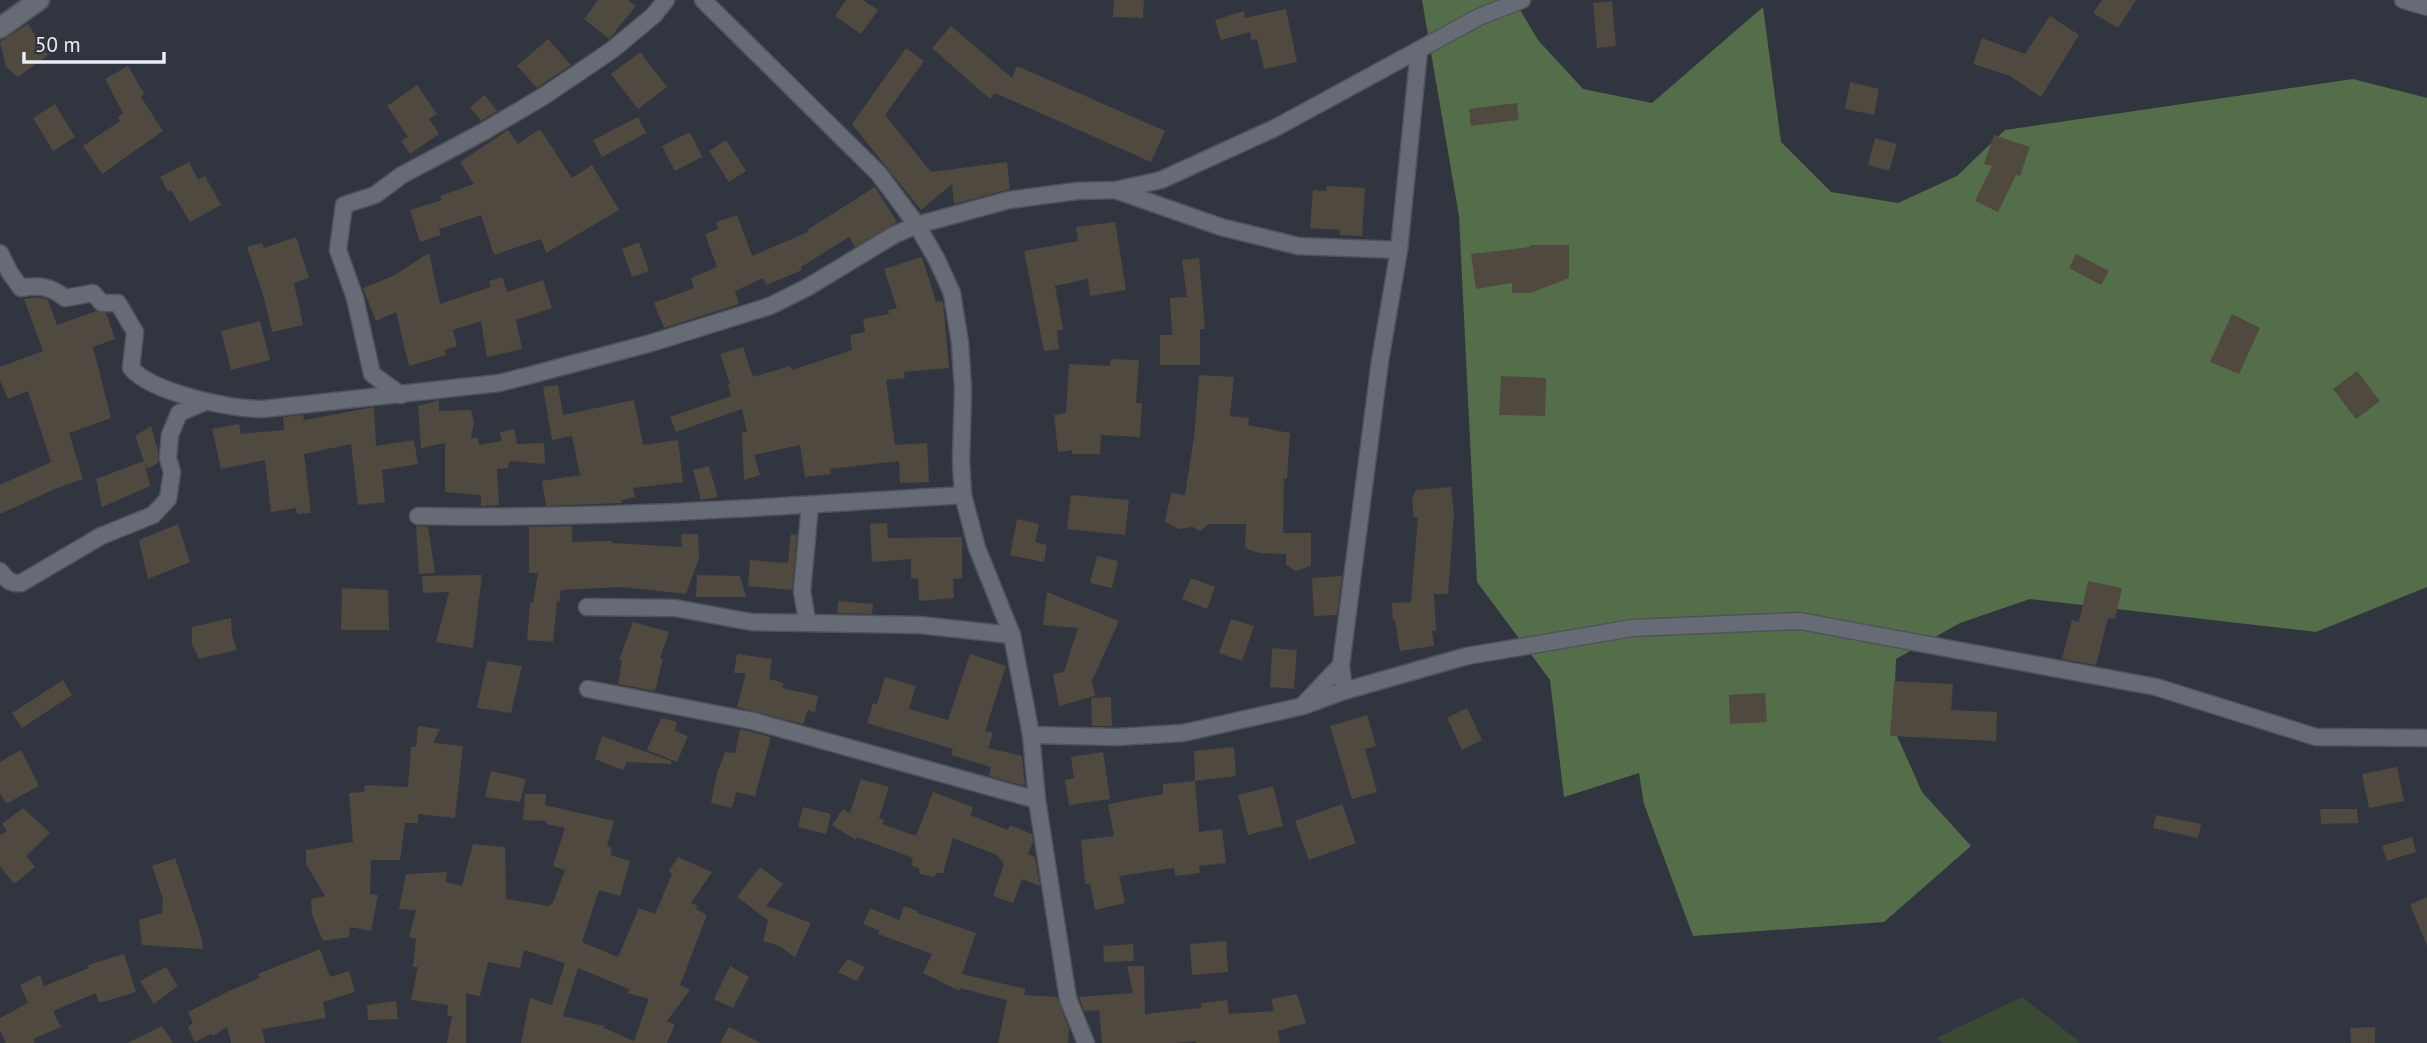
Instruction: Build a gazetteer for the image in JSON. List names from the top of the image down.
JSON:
{
  "scale_bar": "50 m"
}
